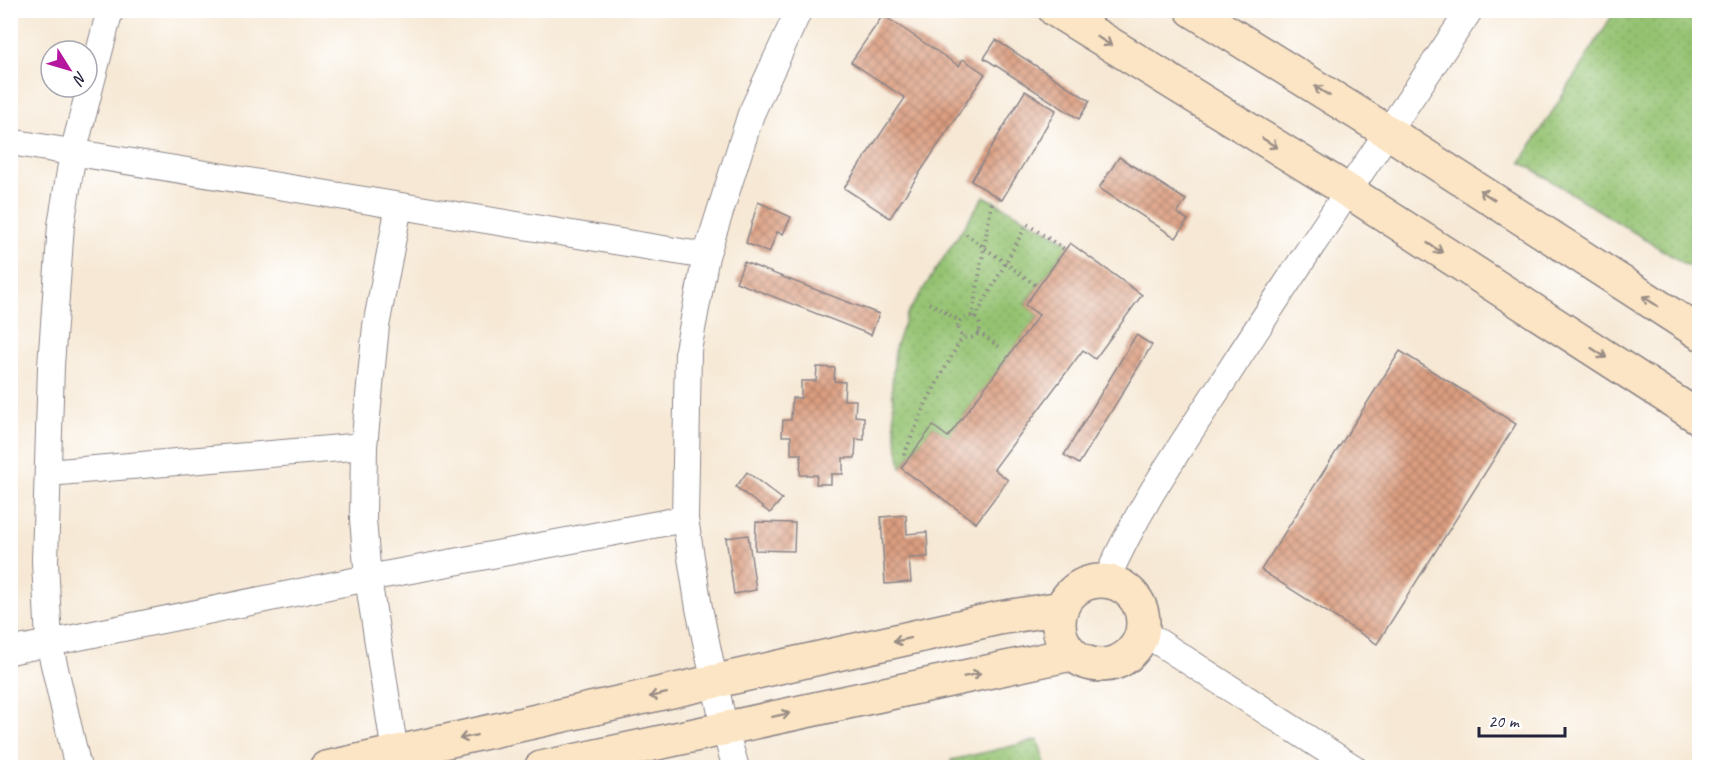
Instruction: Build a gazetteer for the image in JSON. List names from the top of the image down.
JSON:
{
  "scale_bar": "20 m",
  "north": "bottom right"
}
